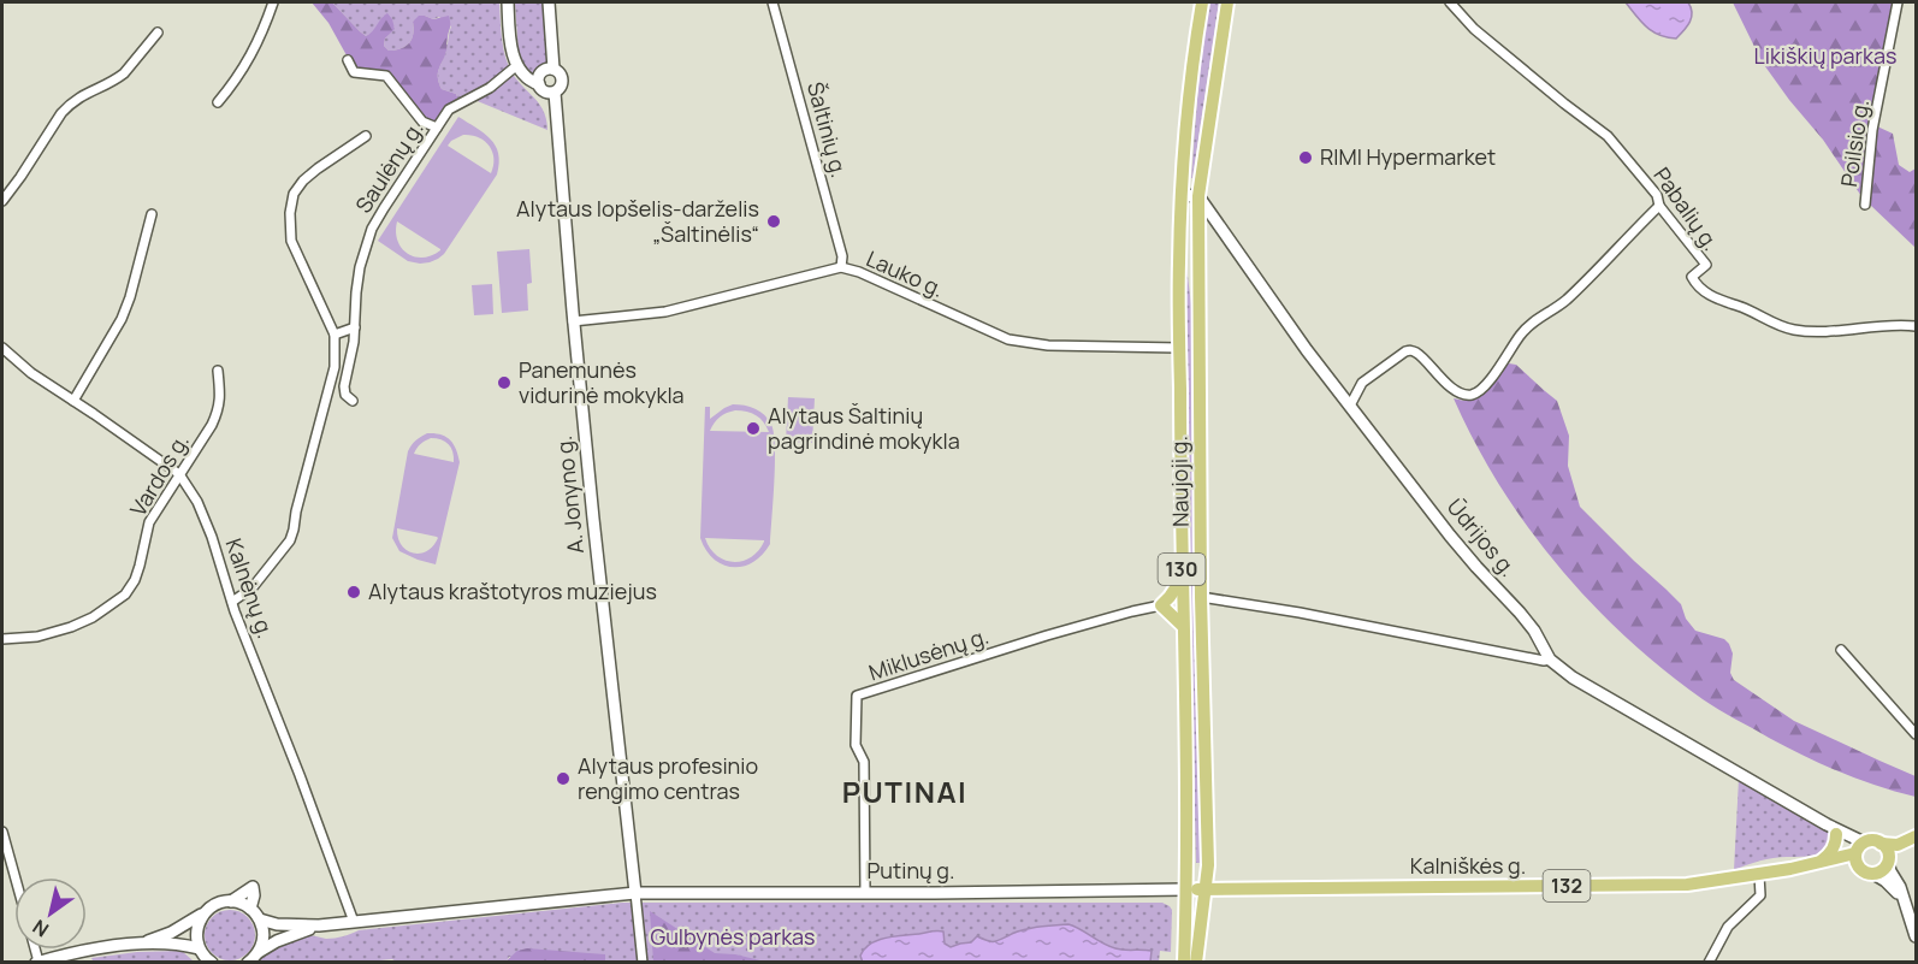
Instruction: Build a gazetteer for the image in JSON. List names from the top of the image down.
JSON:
{
  "streets": {
    "main road": [
      "Naujoji g.",
      "A. Jonyno g.",
      "Ūdrijos g.",
      "130",
      "Kalniškės g.",
      "Putinų g.",
      "132"
    ],
    "street": [
      "Šaltinių g.",
      "Poilsio g.",
      "Saulėnų g.",
      "Pabalių g.",
      "Lauko g.",
      "Vardos g.",
      "Kalnėnų g.",
      "Miklusėnų g."
    ]
  },
  "crossings": [
    ["Šaltinių g.", "Lauko g."],
    ["Saulėnų g.", "Kalnėnų g."],
    ["Lauko g.", "Naujoji g."],
    ["Lauko g.", "A. Jonyno g."],
    ["Vardos g.", "Kalnėnų g."],
    ["Naujoji g.", "Ūdrijos g."],
    ["Naujoji g.", "Kalniškės g."],
    ["Naujoji g.", "Putinų g."],
    ["A. Jonyno g.", "Putinų g."],
    ["Ūdrijos g.", "Kalniškės g."],
    ["Ūdrijos g.", "132"],
    ["Kalnėnų g.", "Putinų g."],
    ["Miklusėnų g.", "Putinų g."],
    ["Kalniškės g.", "Putinų g."],
    ["Kalniškės g.", "132"]
  ],
  "districts": ["PUTINAI"],
  "parks": ["Likiškių parkas", "Gulbynės parkas"],
  "places": [
    "RIMI Hypermarket",
    "Alytaus lopšelis-darželis „Šaltinėlis“",
    "Panemunės vidurinė mokykla",
    "Alytaus Šaltinių pagrindinė mokykla",
    "Alytaus kraštotyros muziejus",
    "Alytaus profesinio rengimo centras"
  ],
  "north": "bottom left"
}
